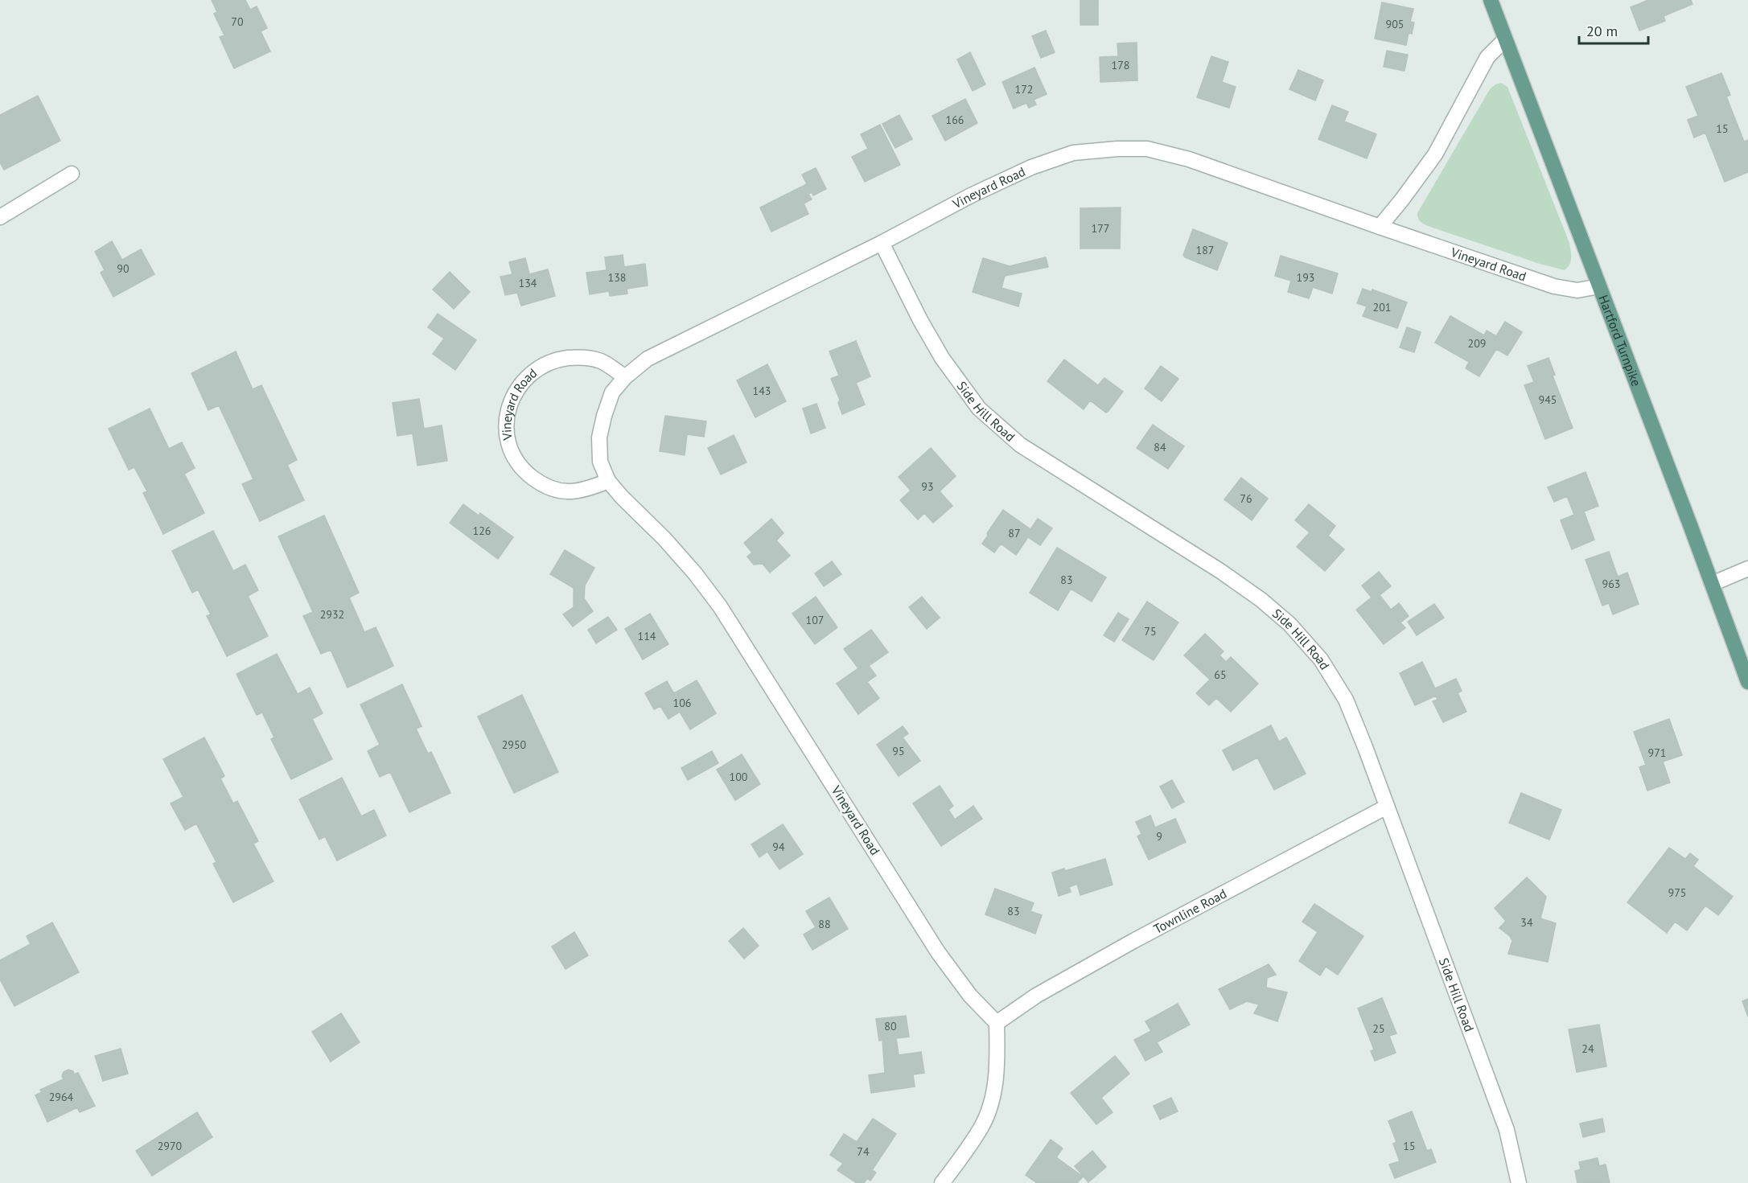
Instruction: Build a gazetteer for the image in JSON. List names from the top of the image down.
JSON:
{
  "streets": {
    "main road": ["Hartford Turnpike"],
    "street": ["Vineyard Road", "Side Hill Road", "Townline Road"]
  },
  "crossings": [
    ["Vineyard Road", "Hartford Turnpike"],
    ["Vineyard Road", "Side Hill Road"],
    ["Vineyard Road", "Townline Road"],
    ["Side Hill Road", "Townline Road"]
  ],
  "house_numbers": [
    "70",
    "905",
    "178",
    "172",
    "166",
    "15",
    "177",
    "187",
    "90",
    "138",
    "193",
    "134",
    "201",
    "209",
    "143",
    "945",
    "84",
    "93",
    "76",
    "126",
    "87",
    "83",
    "963",
    "2932",
    "107",
    "75",
    "114",
    "65",
    "106",
    "2950",
    "95",
    "971",
    "100",
    "9",
    "94",
    "975",
    "83",
    "34",
    "88",
    "80",
    "25",
    "24",
    "2964",
    "2970",
    "15",
    "74"
  ],
  "scale_bar": "20 m"
}
